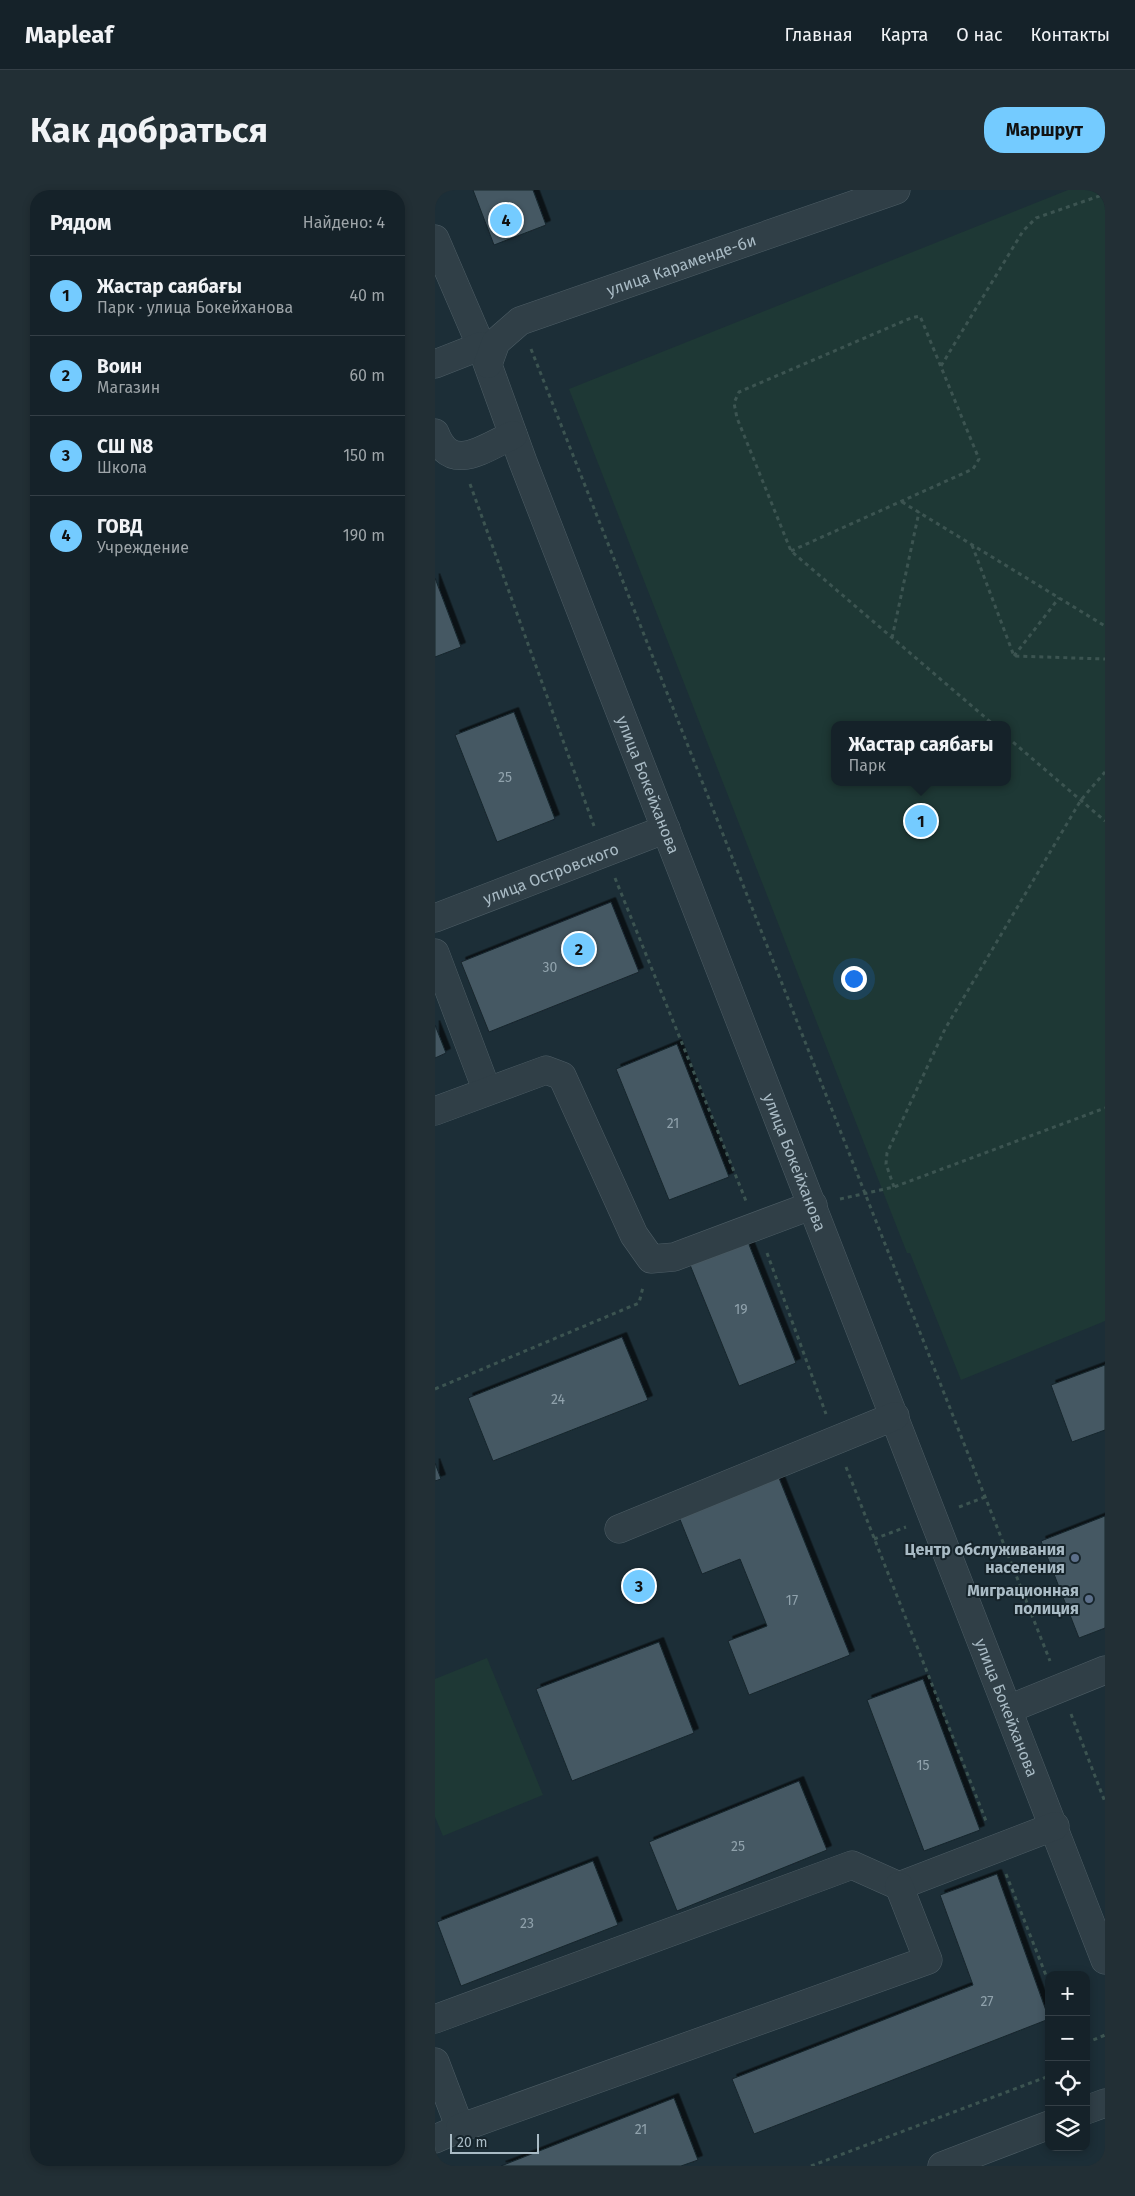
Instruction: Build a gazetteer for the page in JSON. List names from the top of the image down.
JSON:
{
  "streets": {
    "street": ["улица Караменде-би", "улица Бокейханова", "улица Островского"]
  },
  "crossings": [
    ["улица Караменде-би", "улица Бокейханова"],
    ["улица Бокейханова", "улица Островского"]
  ],
  "places": ["Центр обслуживания населения", "Миграционная полиция"],
  "house_numbers": [
    "25",
    "30",
    "21",
    "19",
    "24",
    "17",
    "15",
    "25",
    "23",
    "27",
    "21"
  ],
  "scale_bar": "20 m",
  "page": {
    "header": "Mapleaf",
    "nav": [
      "Главная",
      "Карта",
      "О нас",
      "Контакты"
    ],
    "buttons": "Маршрут",
    "title": "Как добраться",
    "heading": ["Рядом", "Найдено: 4"],
    "pins": [
      "4",
      "1",
      "2",
      "3"
    ],
    "list": [
      {
        "mark": "1",
        "name": "Жастар саябағы",
        "note": "Парк · улица Бокейханова",
        "value": "40 m"
      },
      {
        "mark": "2",
        "name": "Воин",
        "note": "Магазин",
        "value": "60 m"
      },
      {
        "mark": "3",
        "name": "СШ N8",
        "note": "Школа",
        "value": "150 m"
      },
      {
        "mark": "4",
        "name": "ГОВД",
        "note": "Учреждение",
        "value": "190 m"
      }
    ],
    "popup": ["Жастар саябағы", "Парк"],
    "map_buttons": ["+", "−"],
    "scale": "20 m"
  }
}
